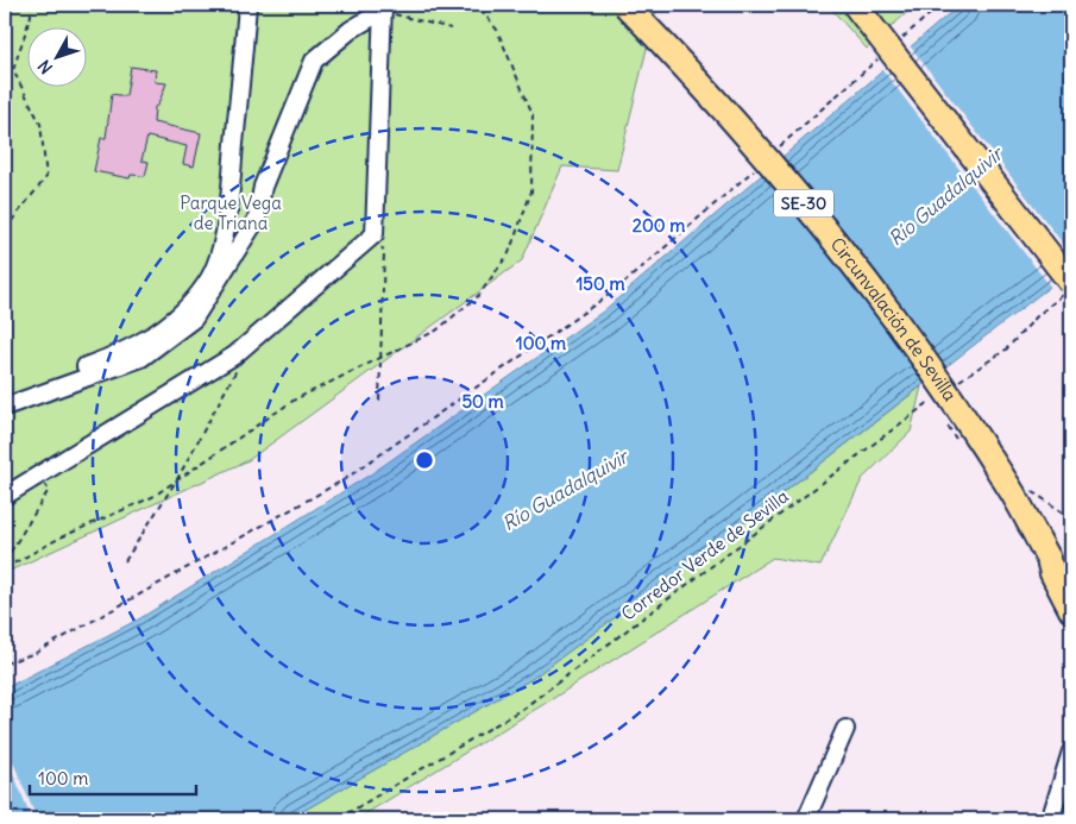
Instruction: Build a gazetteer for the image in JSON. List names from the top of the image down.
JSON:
{
  "streets": {
    "highway": ["SE-30", "Circunvalación de Sevilla"],
    "path": ["Corredor Verde de Sevilla"]
  },
  "water": ["Río Guadalquivir"],
  "parks": ["Parque Vega de Triana"],
  "scale_bar": "100 m",
  "north": "bottom left",
  "rings": [
    "200 m",
    "150 m",
    "100 m",
    "50 m"
  ]
}
